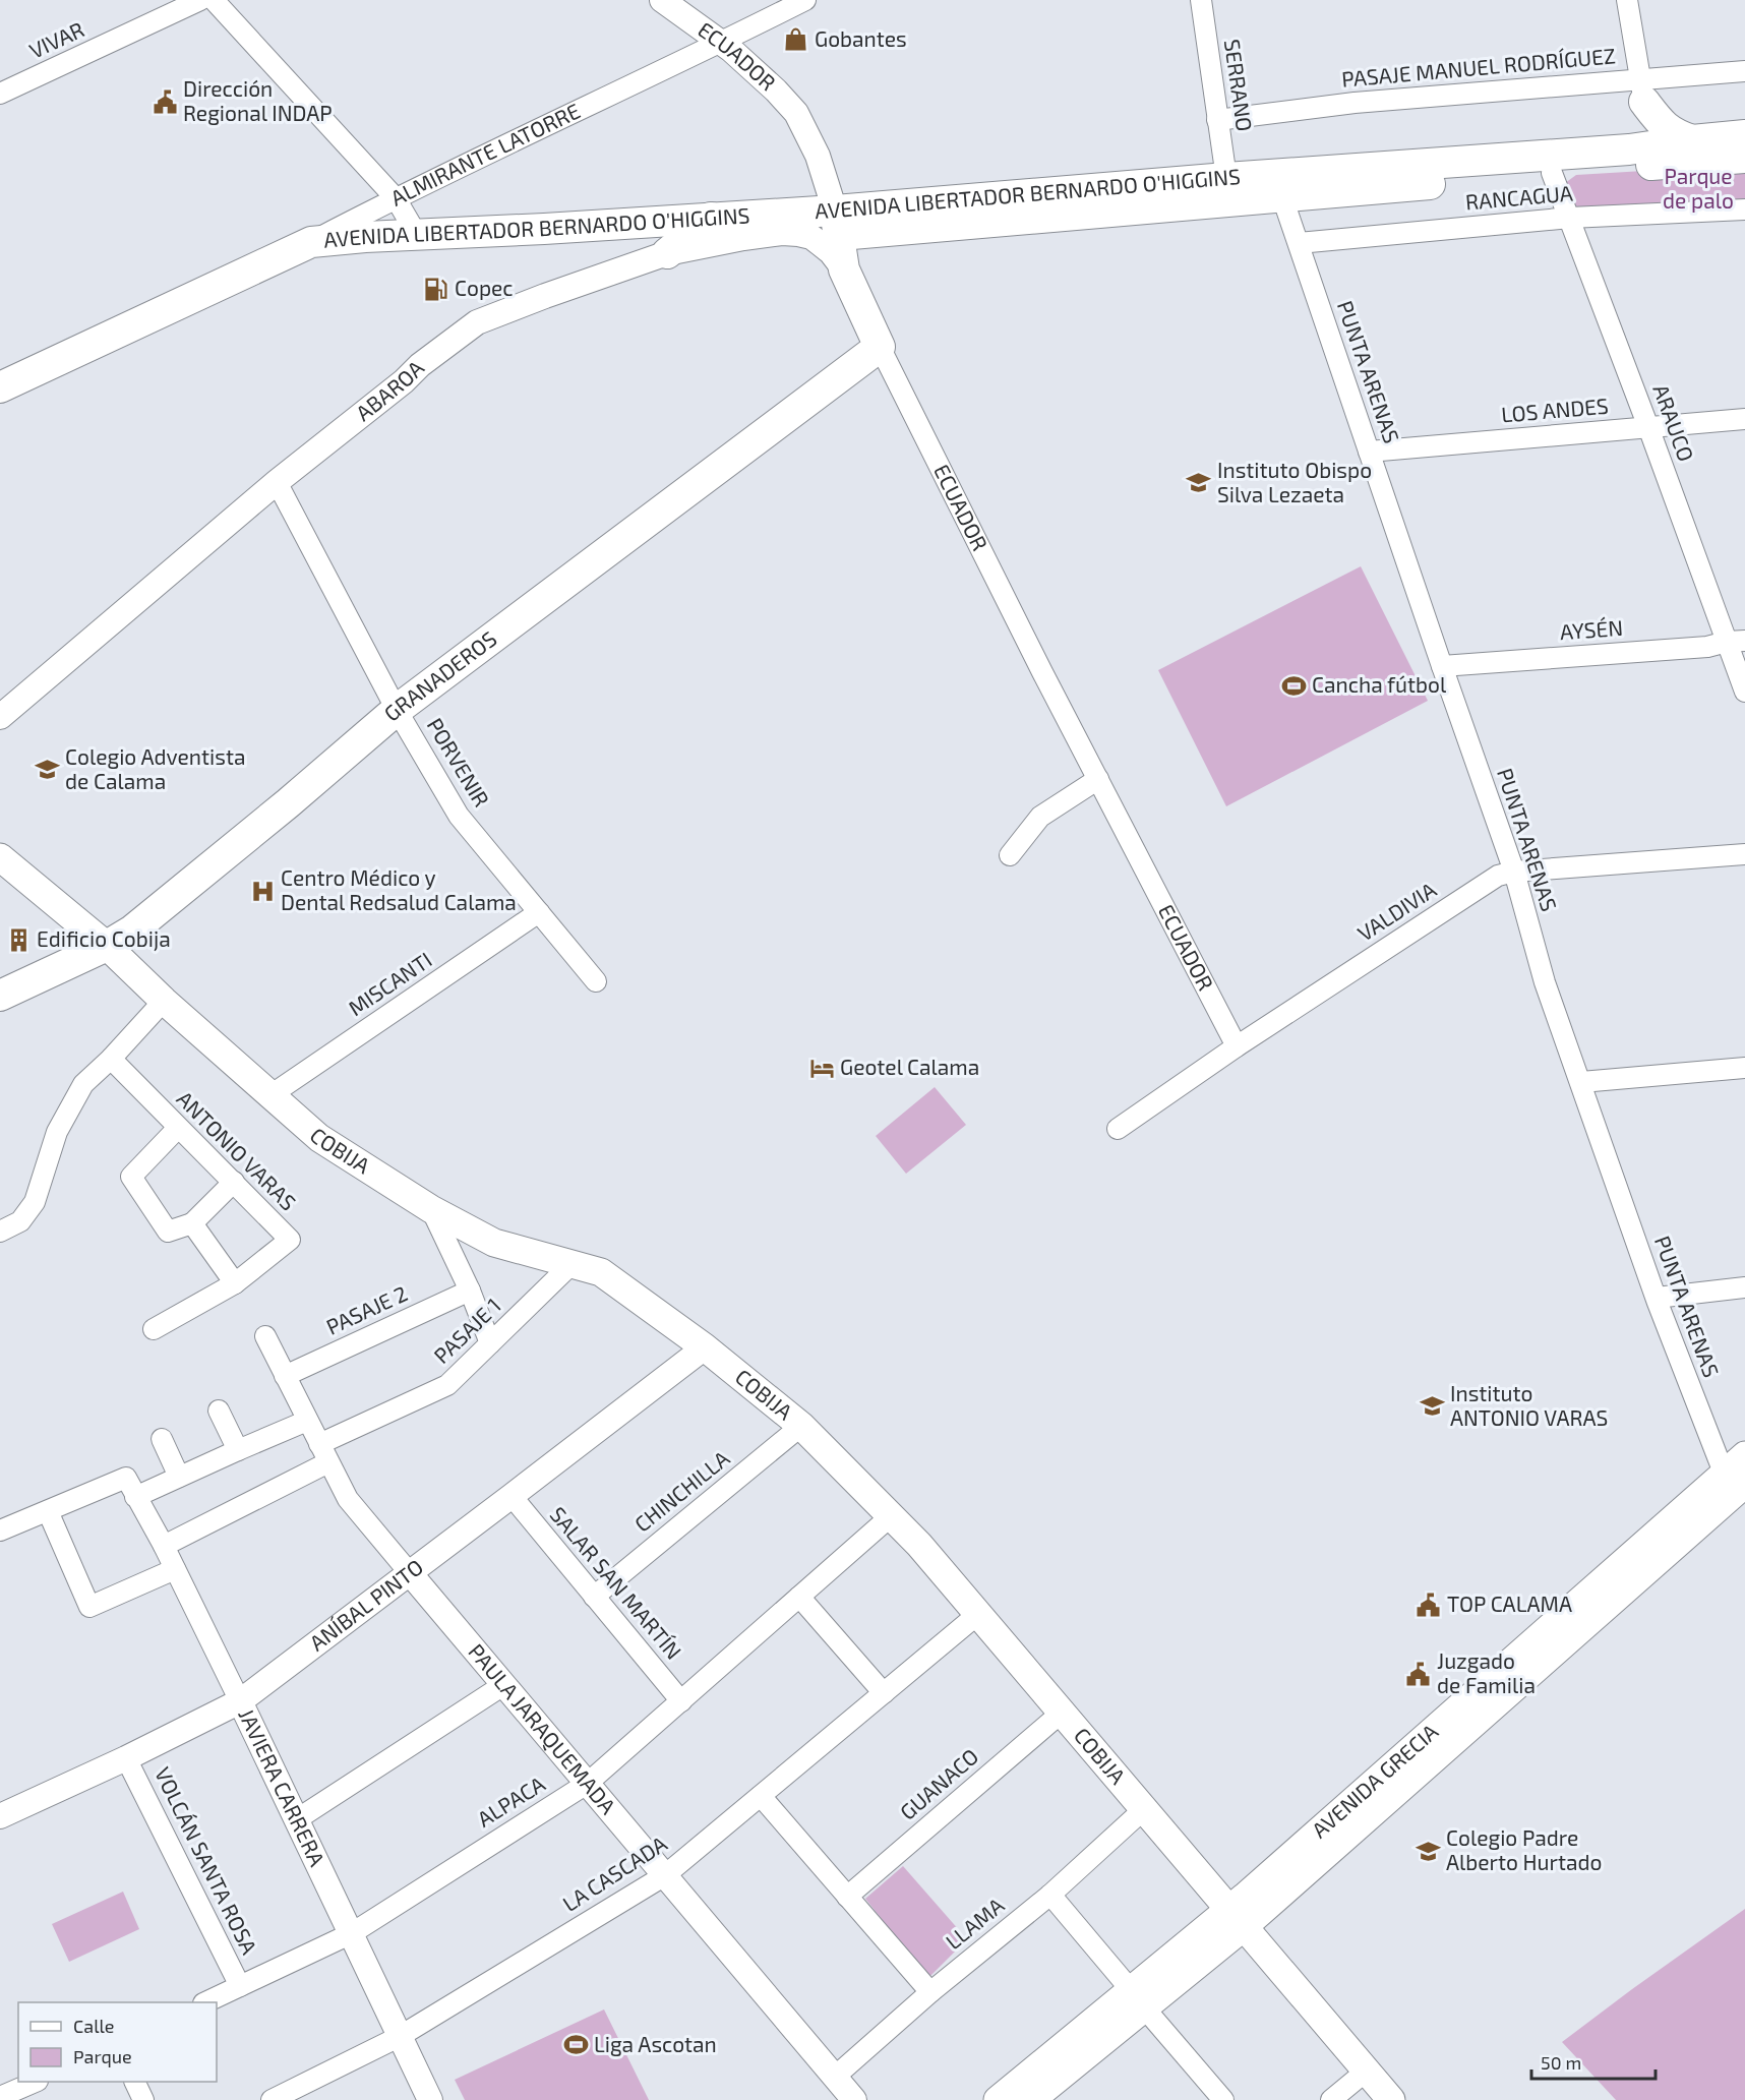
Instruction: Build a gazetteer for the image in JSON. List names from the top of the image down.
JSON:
{
  "streets": {
    "main road": [
      "ECUADOR",
      "ALMIRANTE LATORRE",
      "AVENIDA LIBERTADOR BERNARDO O'HIGGINS",
      "GRANADEROS",
      "COBIJA",
      "AVENIDA GRECIA"
    ],
    "street": [
      "VIVAR",
      "PASAJE MANUEL RODRÍGUEZ",
      "SERRANO",
      "RANCAGUA",
      "PUNTA ARENAS",
      "ABAROA",
      "LOS ANDES",
      "ARAUCO",
      "AYSÉN",
      "PORVENIR",
      "VALDIVIA",
      "MISCANTI",
      "ANTONIO VARAS",
      "PASAJE 2",
      "PASAJE 1",
      "CHINCHILLA",
      "SALAR SAN MARTÍN",
      "ANÍBAL PINTO",
      "PAULA JARAQUEMADA",
      "GUANACO",
      "JAVIERA CARRERA",
      "ALPACA",
      "VOLCÁN SANTA ROSA",
      "LA CASCADA",
      "LLAMA"
    ]
  },
  "crossings": [
    ["ECUADOR", "ALMIRANTE LATORRE"],
    ["ECUADOR", "AVENIDA LIBERTADOR BERNARDO O'HIGGINS"],
    ["ECUADOR", "ABAROA"],
    ["ECUADOR", "GRANADEROS"],
    ["ECUADOR", "VALDIVIA"],
    ["PASAJE MANUEL RODRÍGUEZ", "SERRANO"],
    ["SERRANO", "AVENIDA LIBERTADOR BERNARDO O'HIGGINS"],
    ["ALMIRANTE LATORRE", "AVENIDA LIBERTADOR BERNARDO O'HIGGINS"],
    ["AVENIDA LIBERTADOR BERNARDO O'HIGGINS", "PUNTA ARENAS"],
    ["AVENIDA LIBERTADOR BERNARDO O'HIGGINS", "ARAUCO"],
    ["RANCAGUA", "PUNTA ARENAS"],
    ["RANCAGUA", "ARAUCO"],
    ["PUNTA ARENAS", "LOS ANDES"],
    ["PUNTA ARENAS", "AYSÉN"],
    ["PUNTA ARENAS", "VALDIVIA"],
    ["PUNTA ARENAS", "AVENIDA GRECIA"],
    ["ABAROA", "PORVENIR"],
    ["LOS ANDES", "ARAUCO"],
    ["ARAUCO", "AYSÉN"],
    ["GRANADEROS", "PORVENIR"],
    ["GRANADEROS", "COBIJA"],
    ["PORVENIR", "MISCANTI"],
    ["MISCANTI", "COBIJA"],
    ["COBIJA", "PASAJE 1"],
    ["COBIJA", "CHINCHILLA"],
    ["COBIJA", "ANÍBAL PINTO"],
    ["COBIJA", "AVENIDA GRECIA"],
    ["COBIJA", "GUANACO"],
    ["COBIJA", "ALPACA"],
    ["COBIJA", "LA CASCADA"],
    ["COBIJA", "LLAMA"],
    ["PASAJE 2", "PAULA JARAQUEMADA"],
    ["PASAJE 1", "PAULA JARAQUEMADA"],
    ["PASAJE 1", "JAVIERA CARRERA"],
    ["CHINCHILLA", "SALAR SAN MARTÍN"],
    ["SALAR SAN MARTÍN", "ANÍBAL PINTO"],
    ["SALAR SAN MARTÍN", "ALPACA"],
    ["ANÍBAL PINTO", "PAULA JARAQUEMADA"],
    ["ANÍBAL PINTO", "JAVIERA CARRERA"],
    ["ANÍBAL PINTO", "VOLCÁN SANTA ROSA"],
    ["PAULA JARAQUEMADA", "ALPACA"],
    ["PAULA JARAQUEMADA", "LA CASCADA"],
    ["PAULA JARAQUEMADA", "LLAMA"],
    ["JAVIERA CARRERA", "ALPACA"],
    ["JAVIERA CARRERA", "LA CASCADA"],
    ["ALPACA", "VOLCÁN SANTA ROSA"]
  ],
  "parks": ["Parque de palo"],
  "places": {
    "shop": ["Gobantes"],
    "public building": ["Dirección Regional INDAP", "TOP CALAMA", "Juzgado de Familia"],
    "fuel station": ["Copec"],
    "school or university": [
      "Instituto Obispo Silva Lezaeta",
      "Colegio Adventista de Calama",
      "Instituto ANTONIO VARAS",
      "Colegio Padre Alberto Hurtado"
    ],
    "sports": ["Cancha fútbol", "Liga Ascotan"],
    "hospital": ["Centro Médico y Dental Redsalud Calama"],
    "building": ["Edificio Cobija"],
    "hotel": ["Geotel Calama"]
  },
  "legend": ["Calle", "Parque"],
  "scale_bar": "50 m"
}
